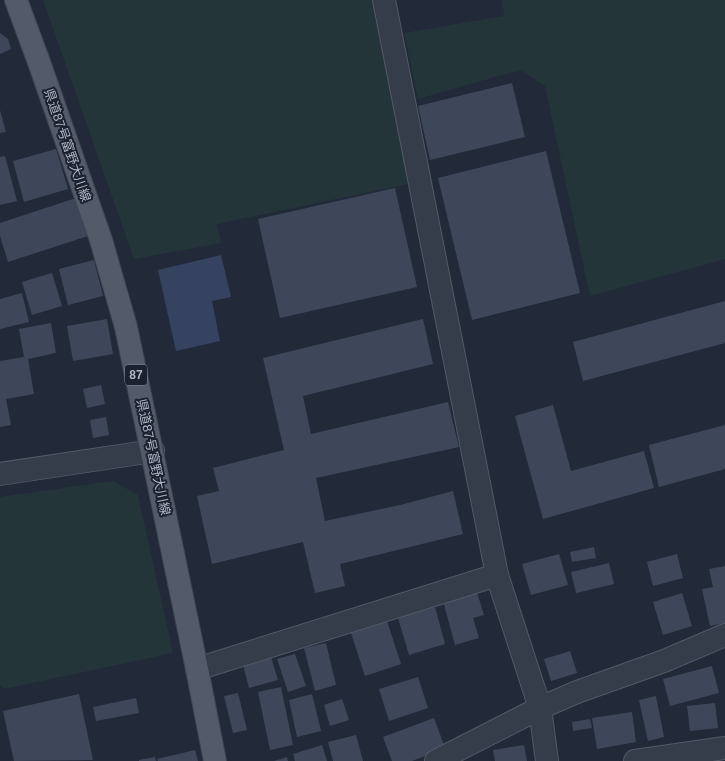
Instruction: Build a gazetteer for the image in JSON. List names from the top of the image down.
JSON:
{
  "streets": {
    "main road": ["県道87号富野大川線", "87"]
  }
}
